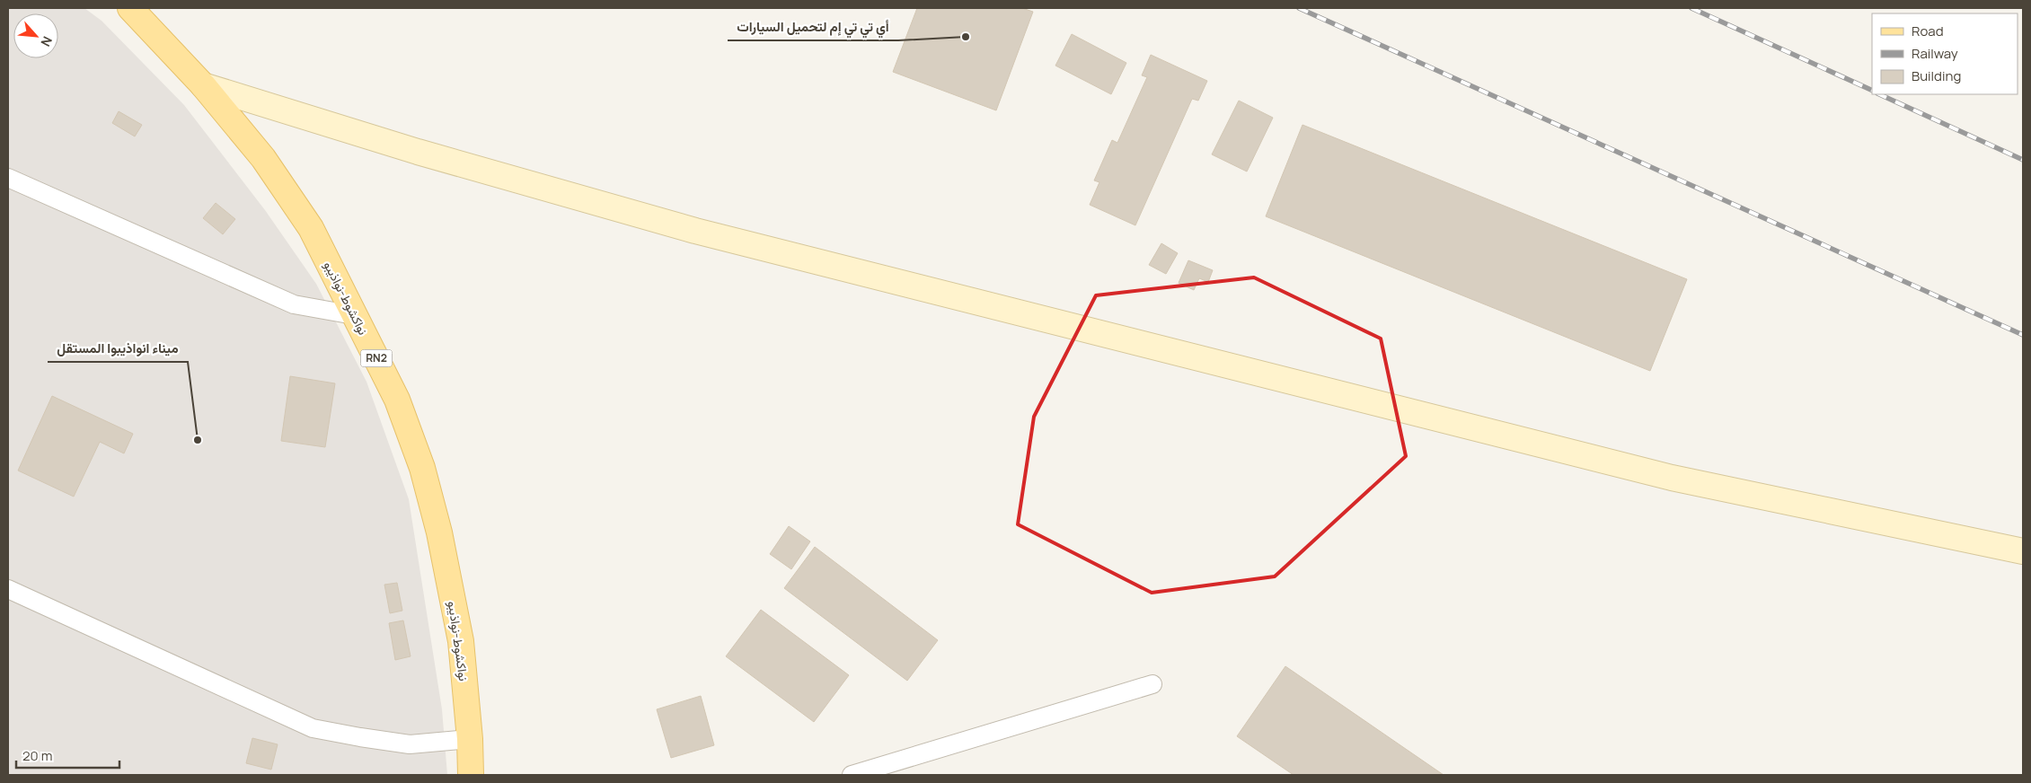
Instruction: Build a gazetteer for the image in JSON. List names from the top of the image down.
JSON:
{
  "streets": {
    "main road": ["نواكشوط-نواذيبو", "RN2"]
  },
  "places": ["أي تي تي إم لتحميل السيارات", "ميناء انواذيبوا المستقل"],
  "legend": ["Road", "Railway", "Building"],
  "scale_bar": "20 m",
  "north": "bottom right"
}
